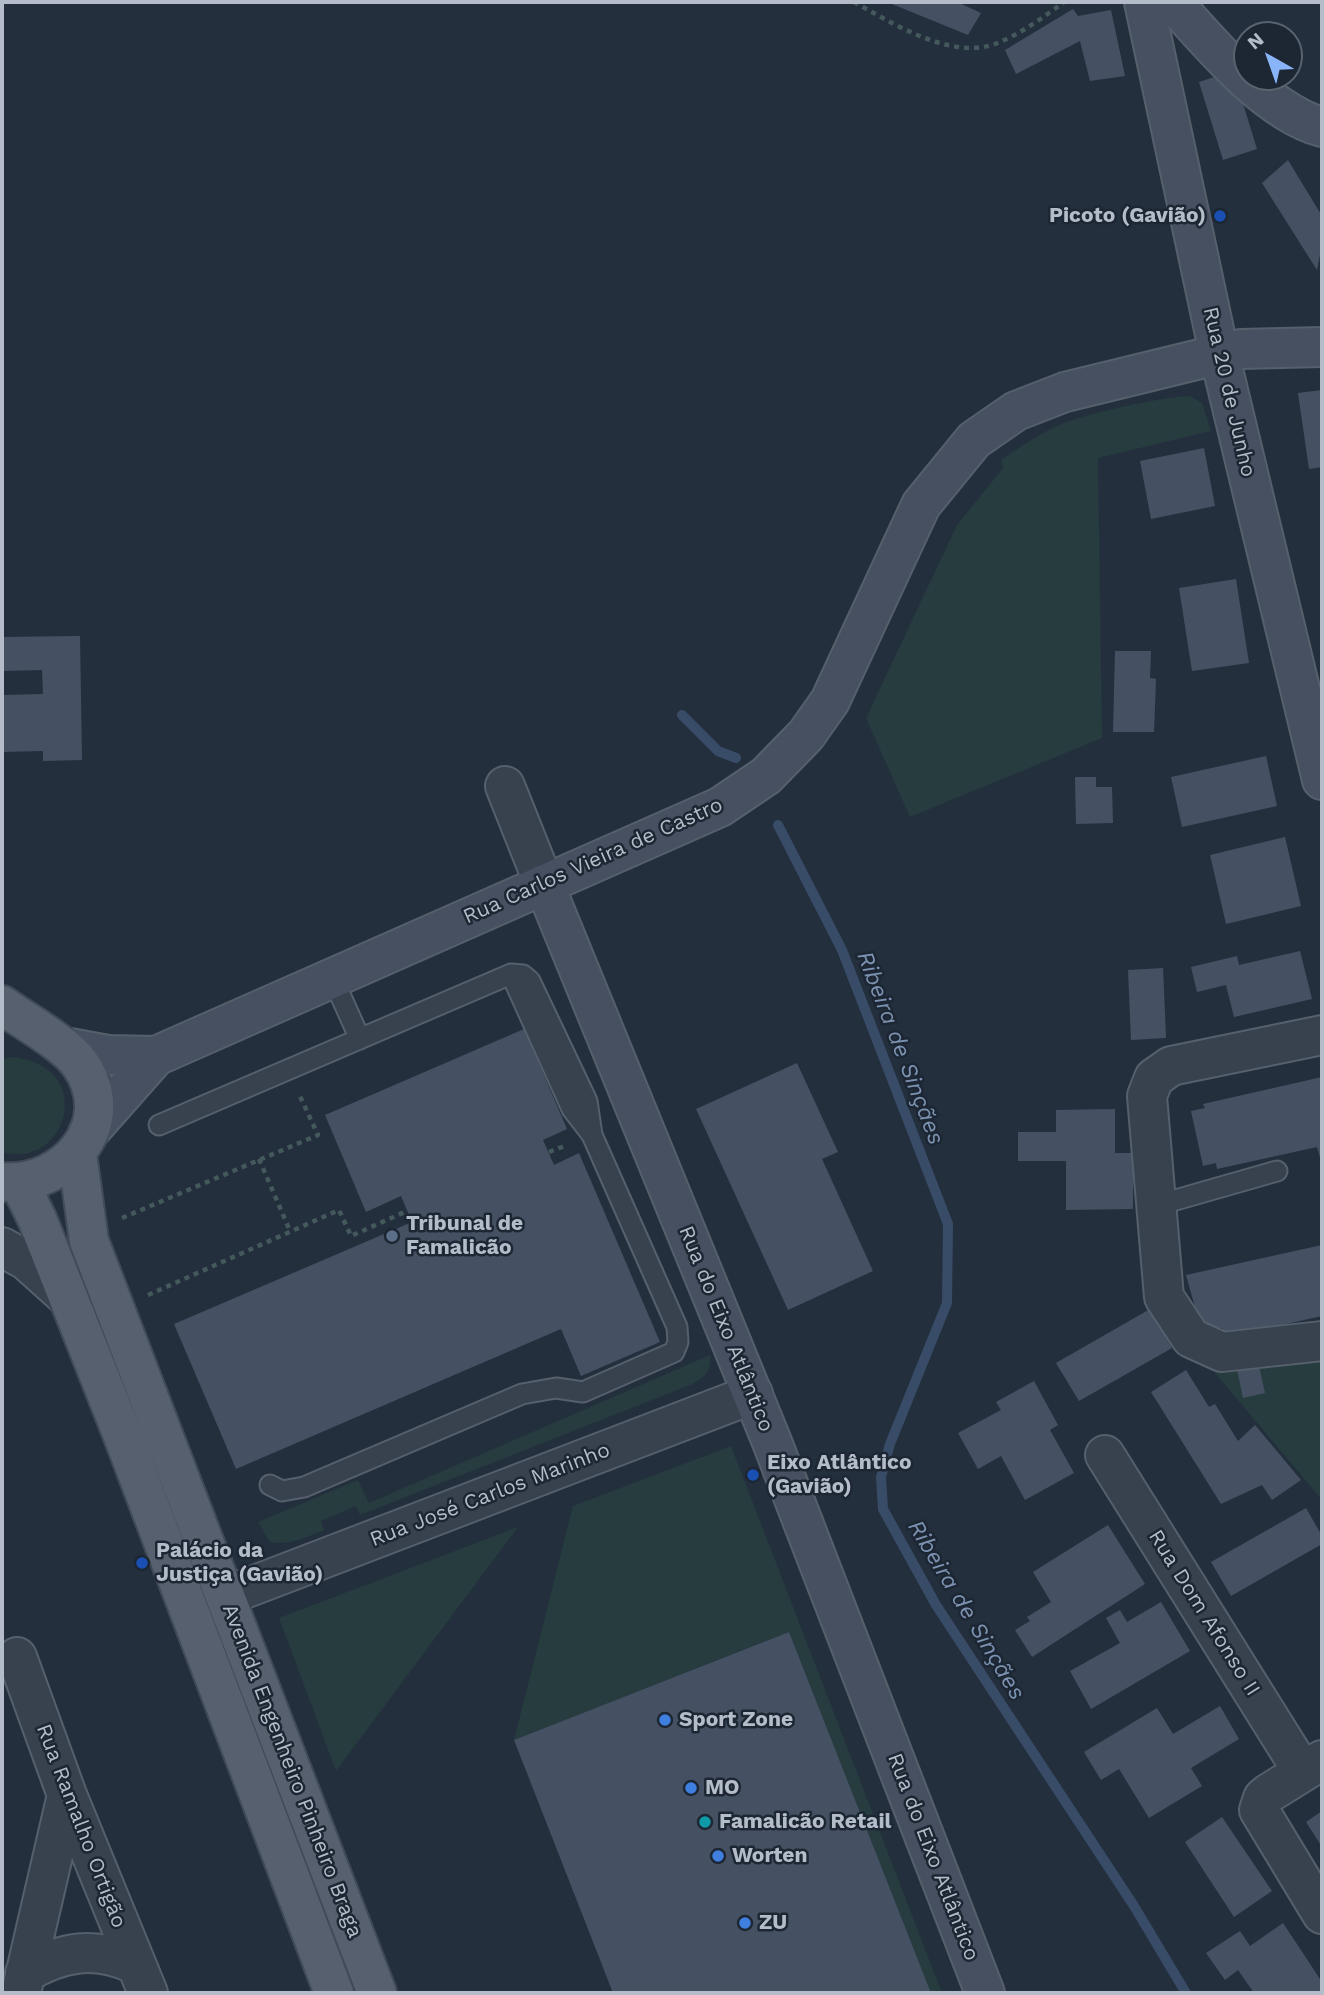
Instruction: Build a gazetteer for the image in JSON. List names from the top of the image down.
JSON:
{
  "streets": {
    "main road": ["Avenida Engenheiro Pinheiro Braga"],
    "street": [
      "Rua 20 de Junho",
      "Rua Carlos Vieira de Castro",
      "Rua do Eixo Atlântico",
      "Rua José Carlos Marinho",
      "Rua Dom Afonso II",
      "Rua Ramalho Ortigão"
    ]
  },
  "crossings": [
    ["Rua 20 de Junho", "Rua Carlos Vieira de Castro"],
    ["Rua Carlos Vieira de Castro", "Rua do Eixo Atlântico"],
    ["Rua Carlos Vieira de Castro", "Avenida Engenheiro Pinheiro Braga"],
    ["Rua do Eixo Atlântico", "Rua José Carlos Marinho"],
    ["Rua José Carlos Marinho", "Avenida Engenheiro Pinheiro Braga"]
  ],
  "water": ["Ribeira de Sinçães"],
  "places": [
    "Picoto (Gavião)",
    "Tribunal de Famalicão",
    "Eixo Atlântico (Gavião)",
    "Palácio da Justiça (Gavião)",
    "Sport Zone",
    "MO",
    "Famalicão Retail",
    "Worten",
    "ZU"
  ],
  "north": "top left"
}
